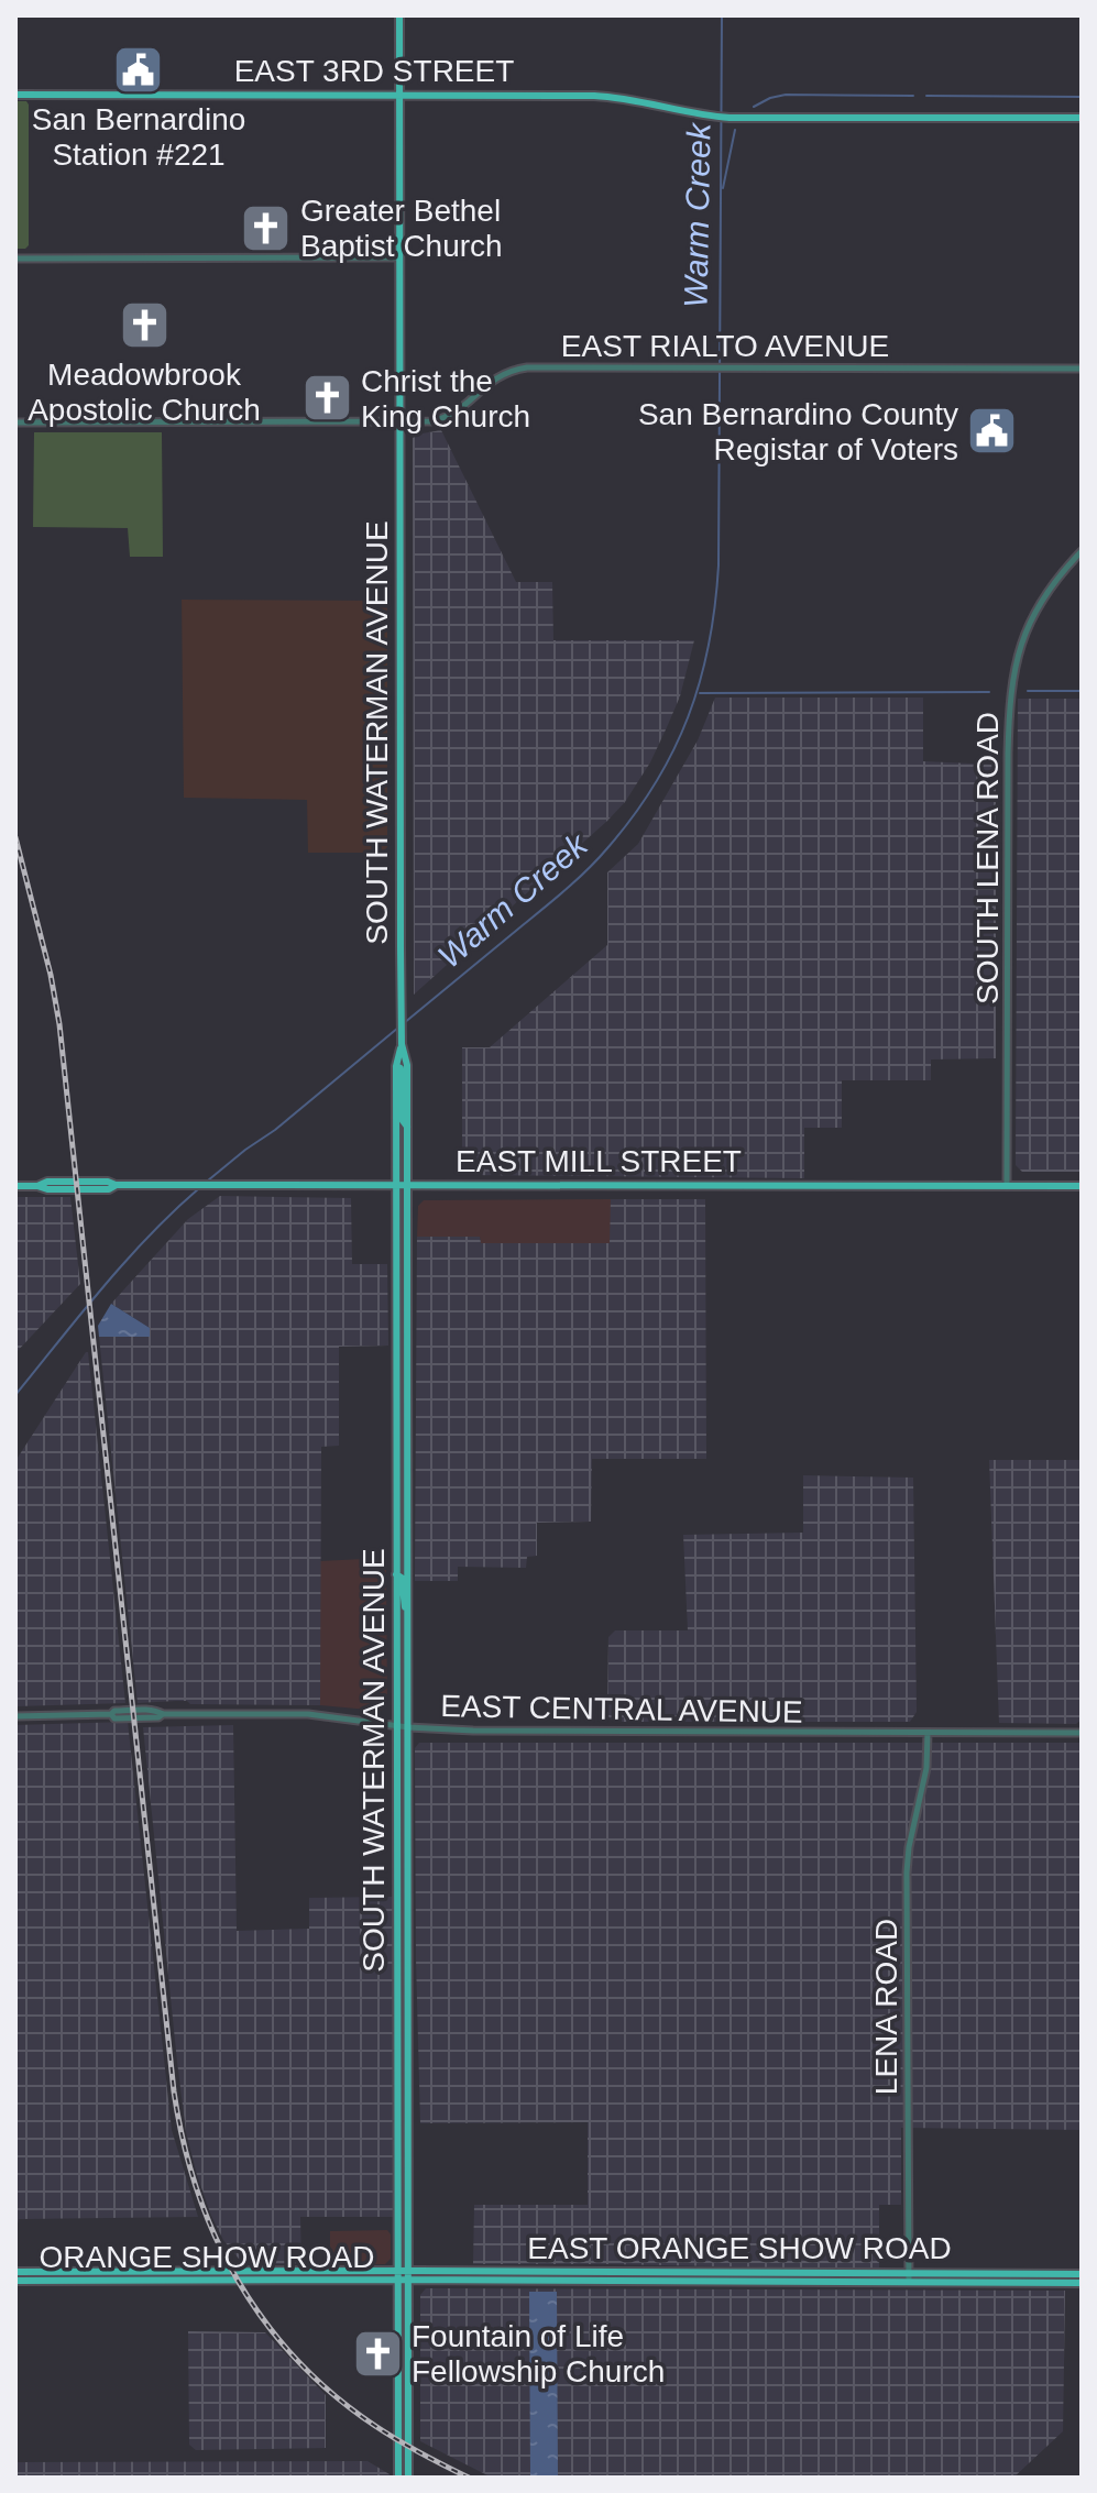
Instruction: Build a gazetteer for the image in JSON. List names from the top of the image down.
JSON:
{
  "streets": {
    "main road": [
      "EAST 3RD STREET",
      "SOUTH WATERMAN AVENUE",
      "EAST MILL STREET",
      "EAST ORANGE SHOW ROAD",
      "ORANGE SHOW ROAD"
    ],
    "street": [
      "EAST RIALTO AVENUE",
      "SOUTH LENA ROAD",
      "EAST CENTRAL AVENUE",
      "LENA ROAD"
    ]
  },
  "crossings": [
    ["EAST 3RD STREET", "SOUTH WATERMAN AVENUE"],
    ["EAST RIALTO AVENUE", "SOUTH WATERMAN AVENUE"],
    ["SOUTH WATERMAN AVENUE", "EAST MILL STREET"],
    ["SOUTH WATERMAN AVENUE", "EAST CENTRAL AVENUE"],
    ["SOUTH WATERMAN AVENUE", "EAST ORANGE SHOW ROAD"],
    ["SOUTH WATERMAN AVENUE", "ORANGE SHOW ROAD"],
    ["SOUTH LENA ROAD", "EAST MILL STREET"],
    ["EAST CENTRAL AVENUE", "LENA ROAD"],
    ["LENA ROAD", "EAST ORANGE SHOW ROAD"],
    ["EAST ORANGE SHOW ROAD", "ORANGE SHOW ROAD"]
  ],
  "water": ["Warm Creek"],
  "places": {
    "public building": ["San Bernardino Station #221", "San Bernardino County Registar of Voters"],
    "church": [
      "Greater Bethel Baptist Church",
      "Meadowbrook Apostolic Church",
      "Christ the King Church",
      "Fountain of Life Fellowship Church"
    ]
  }
}
